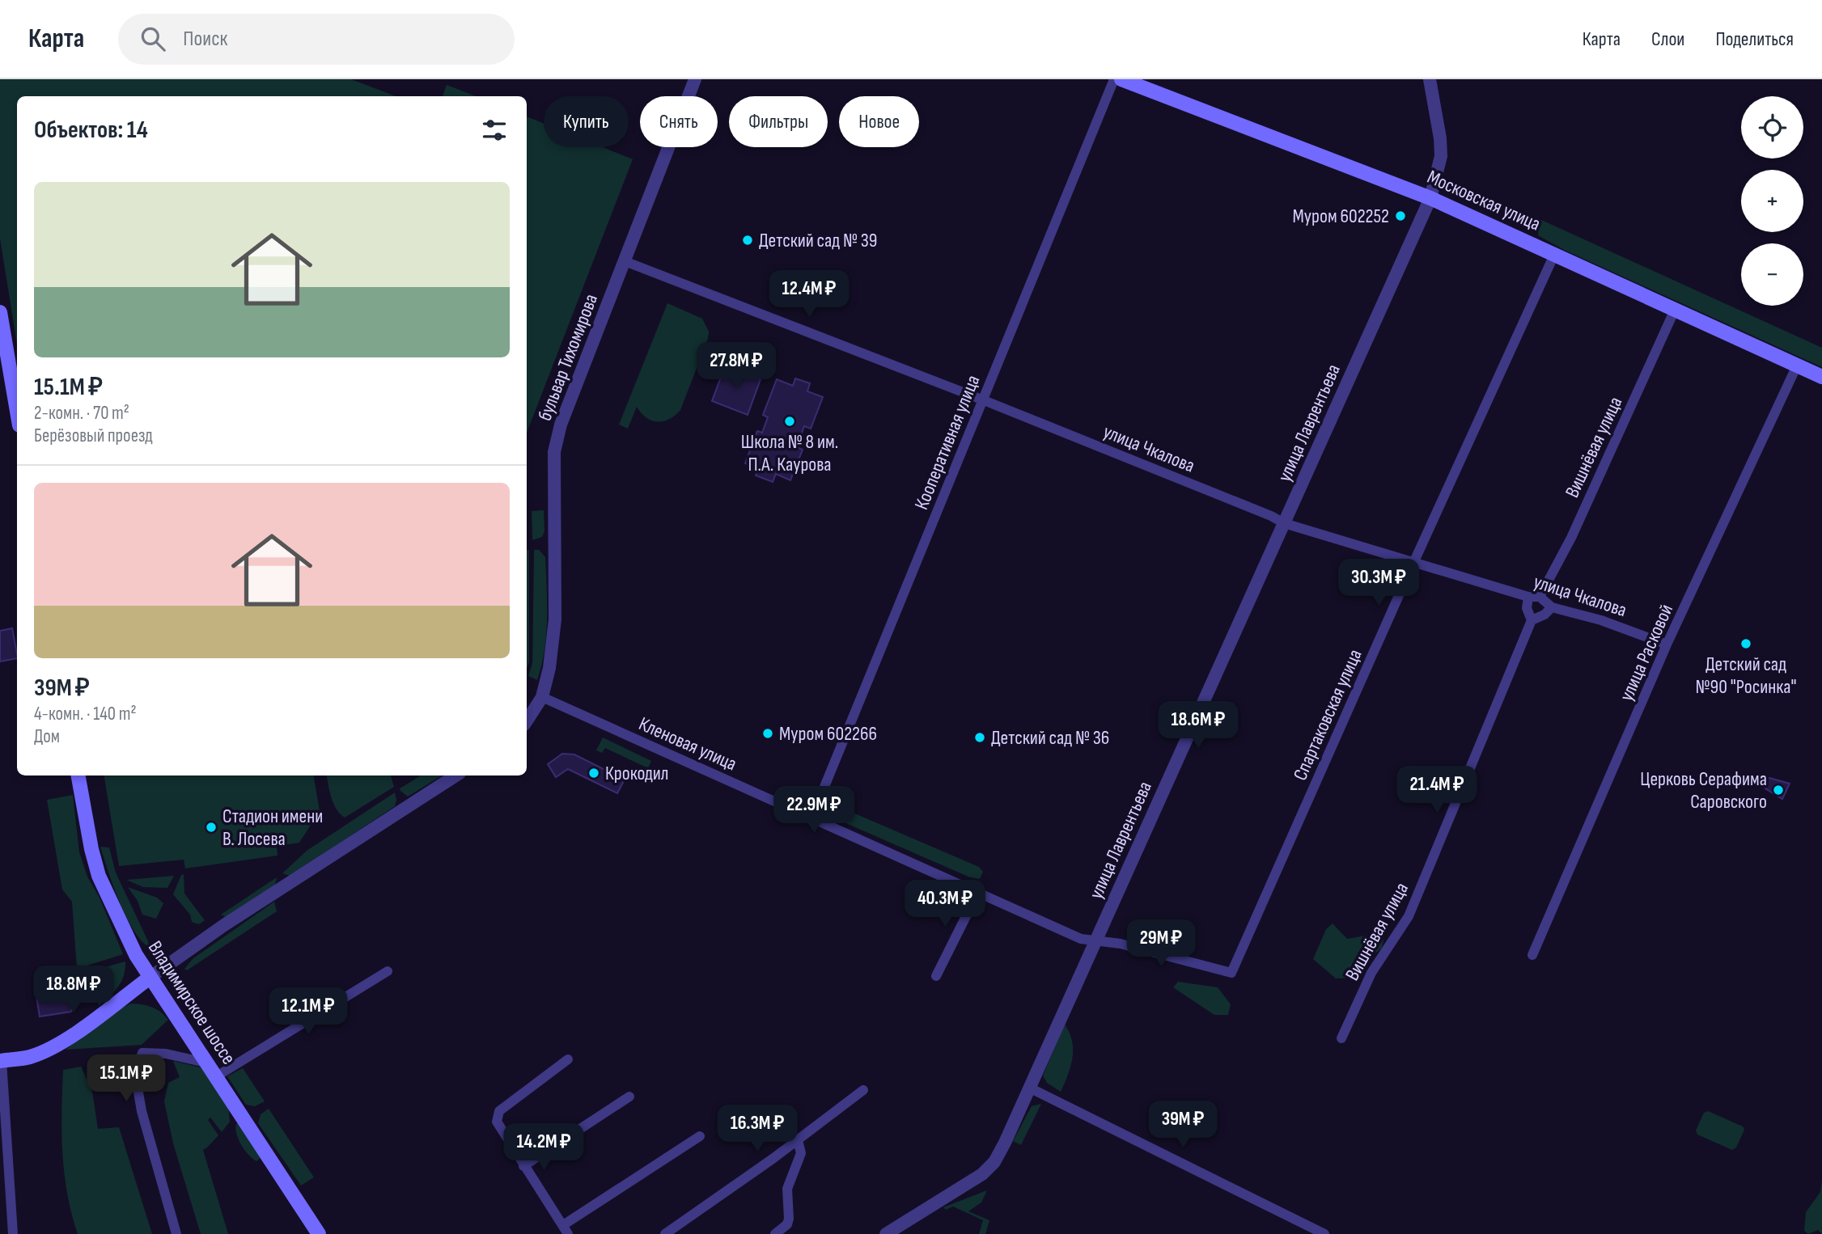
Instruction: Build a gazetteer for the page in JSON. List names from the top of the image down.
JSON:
{
  "streets": {
    "main road": ["Московская улица", "Владимирское шоссе"],
    "street": [
      "бульвар Тихомирова",
      "улица Лаврентьева",
      "Кооперативная улица",
      "Вишнёвая улица",
      "улица Чкалова",
      "улица Расковой",
      "Спартаковская улица",
      "Кленовая улица"
    ]
  },
  "crossings": [
    ["Московская улица", "улица Лаврентьева"],
    ["Московская улица", "Вишнёвая улица"],
    ["Московская улица", "улица Расковой"],
    ["Московская улица", "Спартаковская улица"],
    ["бульвар Тихомирова", "улица Чкалова"],
    ["бульвар Тихомирова", "Кленовая улица"],
    ["улица Лаврентьева", "улица Чкалова"],
    ["улица Лаврентьева", "Кленовая улица"],
    ["Кооперативная улица", "улица Чкалова"],
    ["Кооперативная улица", "Кленовая улица"],
    ["Вишнёвая улица", "улица Чкалова"],
    ["улица Чкалова", "улица Расковой"],
    ["улица Чкалова", "Спартаковская улица"],
    ["Спартаковская улица", "Кленовая улица"]
  ],
  "places": [
    "Муром 602252",
    "Детский сад № 39",
    "Школа № 8 им. П.А. Каурова",
    "Детский сад №90 \"Росинка\"",
    "Муром 602266",
    "Детский сад № 36",
    "Крокодил",
    "Церковь Серафима Саровского",
    "Стадион имени В. Лосева"
  ],
  "page": {
    "header": "Карта",
    "search": "Поиск",
    "nav": ["Карта", "Слои", "Поделиться"],
    "map_buttons": ["+", "−"],
    "chip": [
      "Купить",
      "Снять",
      "Фильтры",
      "Новое"
    ],
    "heading": "Объектов: 14",
    "list": [
      {
        "name": "15.1M ₽",
        "note": "2-комн. · 70 m² · Берёзовый проезд"
      },
      {
        "name": "39M ₽",
        "note": "4-комн. · 140 m² · Дом"
      }
    ],
    "price": [
      "12.4M ₽",
      "27.8M ₽",
      "30.3M ₽",
      "18.6M ₽",
      "21.4M ₽",
      "22.9M ₽",
      "40.3M ₽",
      "29M ₽",
      "18.8M ₽",
      "12.1M ₽",
      "15.1M ₽",
      "39M ₽",
      "16.3M ₽",
      "14.2M ₽"
    ]
  }
}
